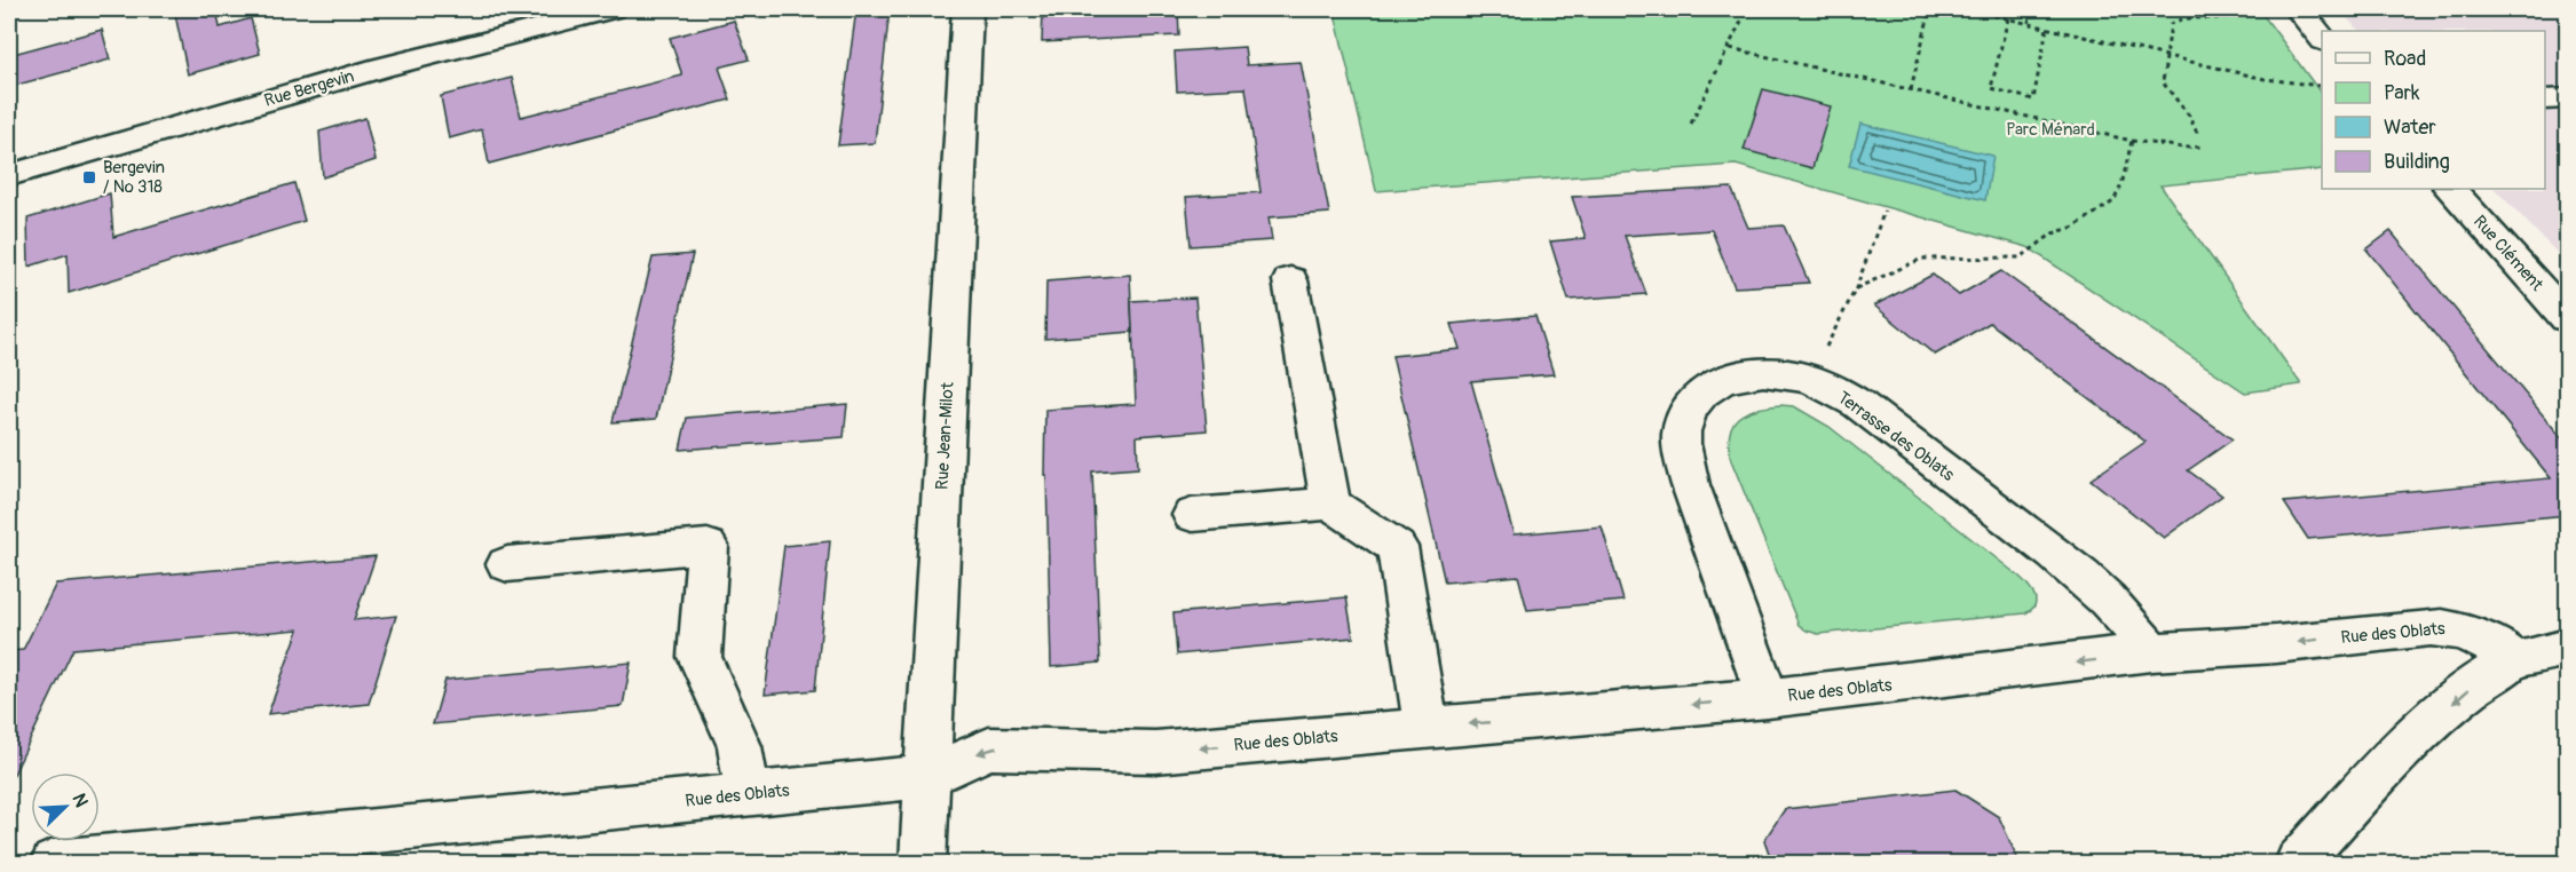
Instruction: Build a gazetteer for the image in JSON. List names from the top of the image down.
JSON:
{
  "streets": {
    "main road": [
      "Rue Bergevin",
      "Rue Clément",
      "Rue Jean-Milot",
      "Terrasse des Oblats",
      "Rue des Oblats"
    ]
  },
  "crossings": [
    ["Rue Jean-Milot", "Rue des Oblats"],
    ["Terrasse des Oblats", "Rue des Oblats"]
  ],
  "one_way": ["Rue des Oblats"],
  "parks": ["Parc Ménard"],
  "places": {
    "transit": ["Bergevin / No 318"]
  },
  "legend": [
    "Road",
    "Park",
    "Water",
    "Building"
  ],
  "north": "top right"
}
